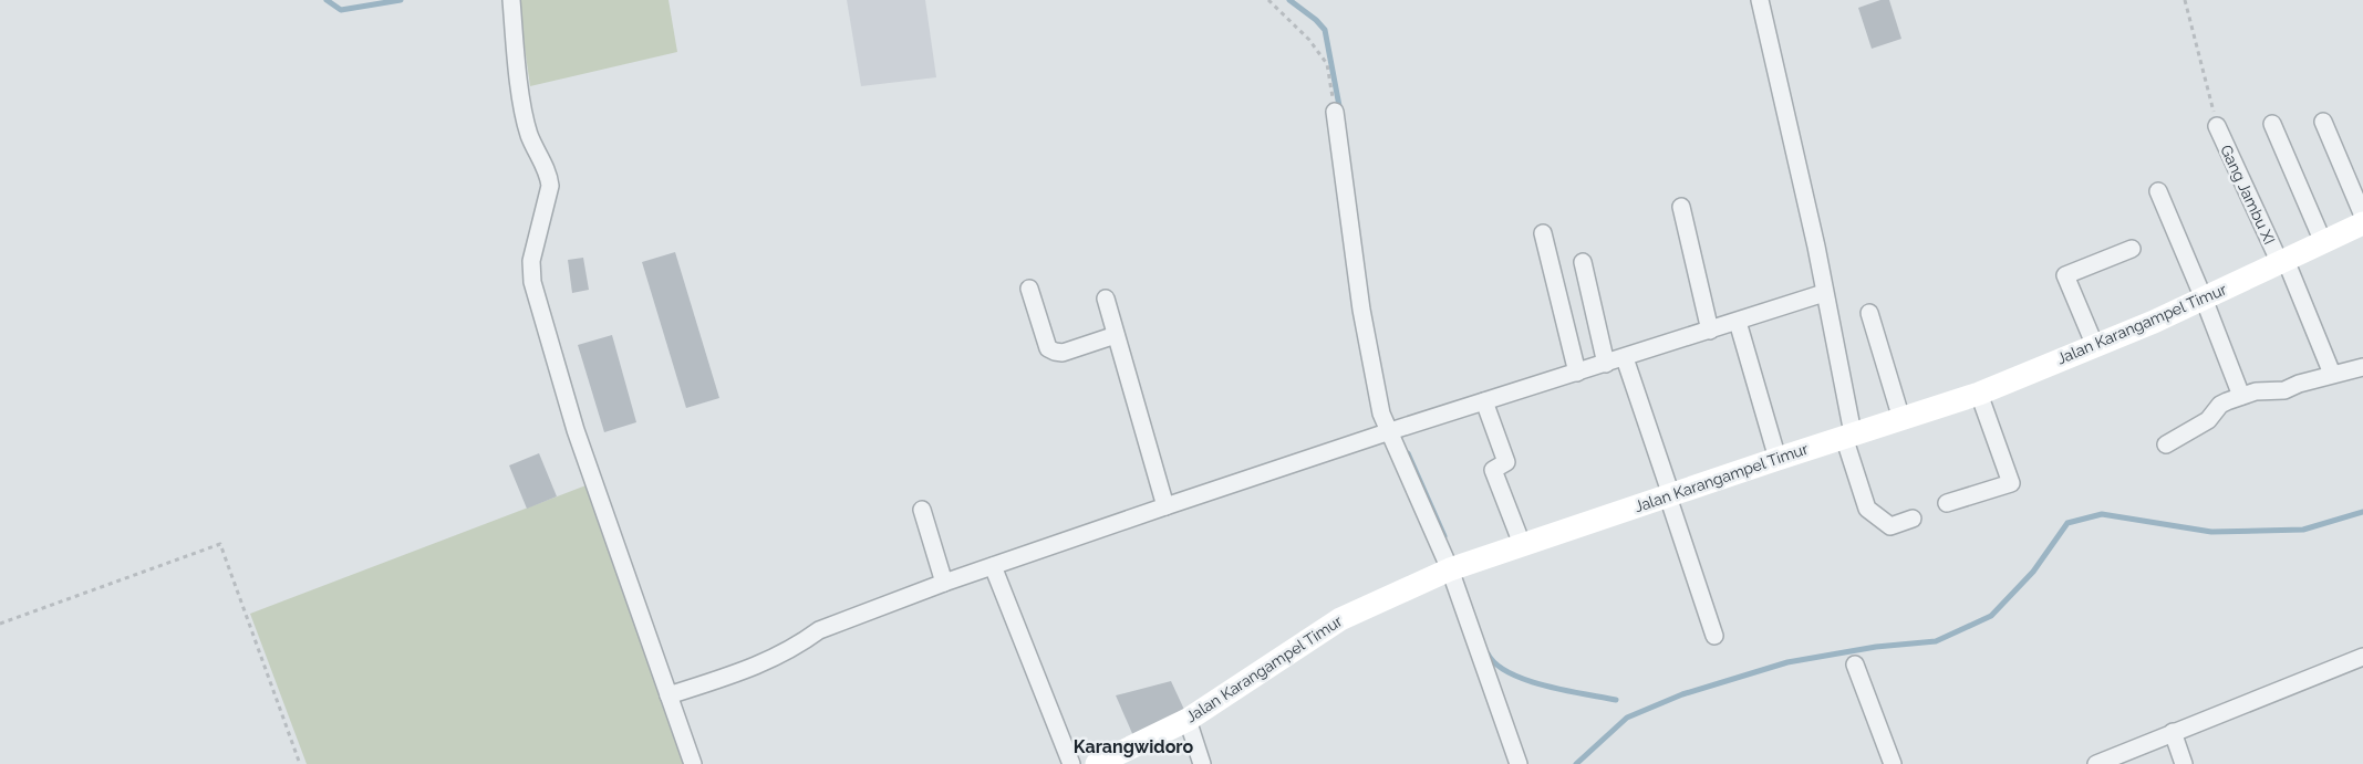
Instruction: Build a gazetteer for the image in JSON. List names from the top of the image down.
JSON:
{
  "streets": {
    "street": ["Gang Jambu XI", "Jalan Karangampel Timur"]
  },
  "crossings": [
    ["Gang Jambu XI", "Jalan Karangampel Timur"]
  ],
  "districts": ["Karangwidoro"]
}
